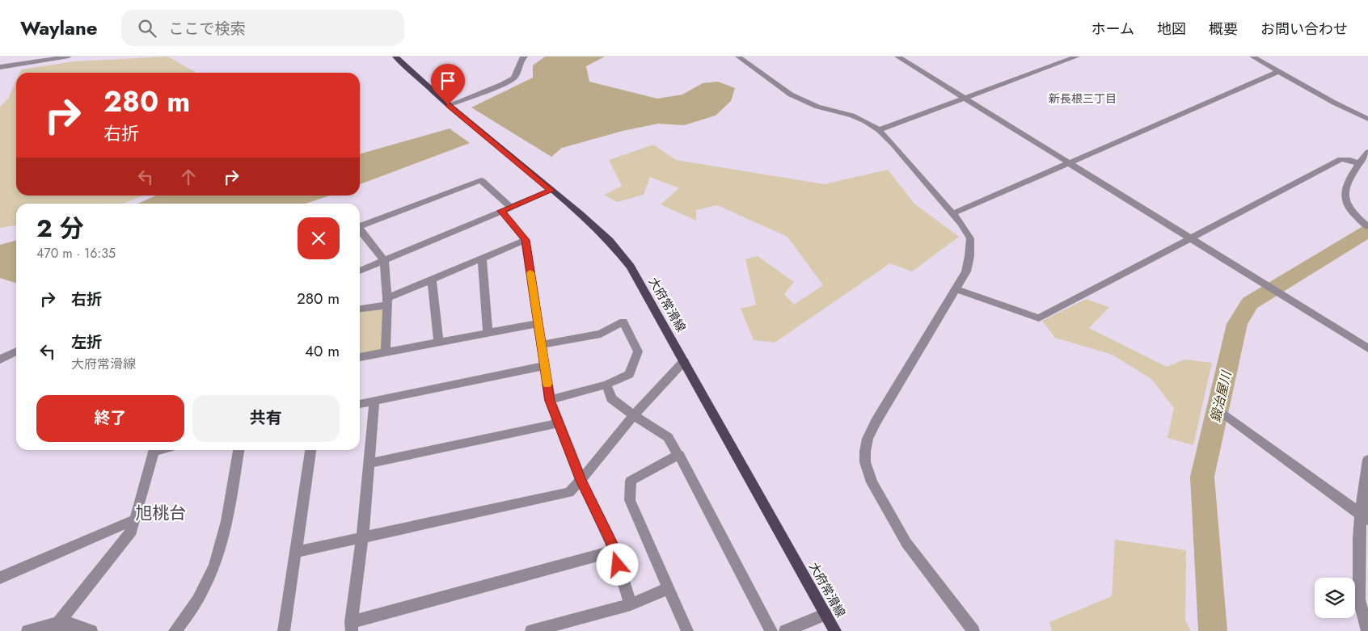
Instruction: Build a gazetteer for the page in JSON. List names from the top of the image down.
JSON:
{
  "streets": {
    "main road": ["大府常滑線"]
  },
  "districts": ["新長根三丁目", "旭桃台"],
  "water": ["鍛治屋川"],
  "page": {
    "header": "Waylane",
    "search": "ここで検索",
    "nav": [
      "ホーム",
      "地図",
      "概要",
      "お問い合わせ"
    ],
    "turn": ["280 m", "右折"],
    "heading": ["2 分", "470 m · 16:35"],
    "list": [
      {
        "name": "右折",
        "value": "280 m"
      },
      {
        "name": "左折",
        "note": "大府常滑線",
        "value": "40 m"
      }
    ],
    "buttons": ["終了", "共有"]
  }
}
